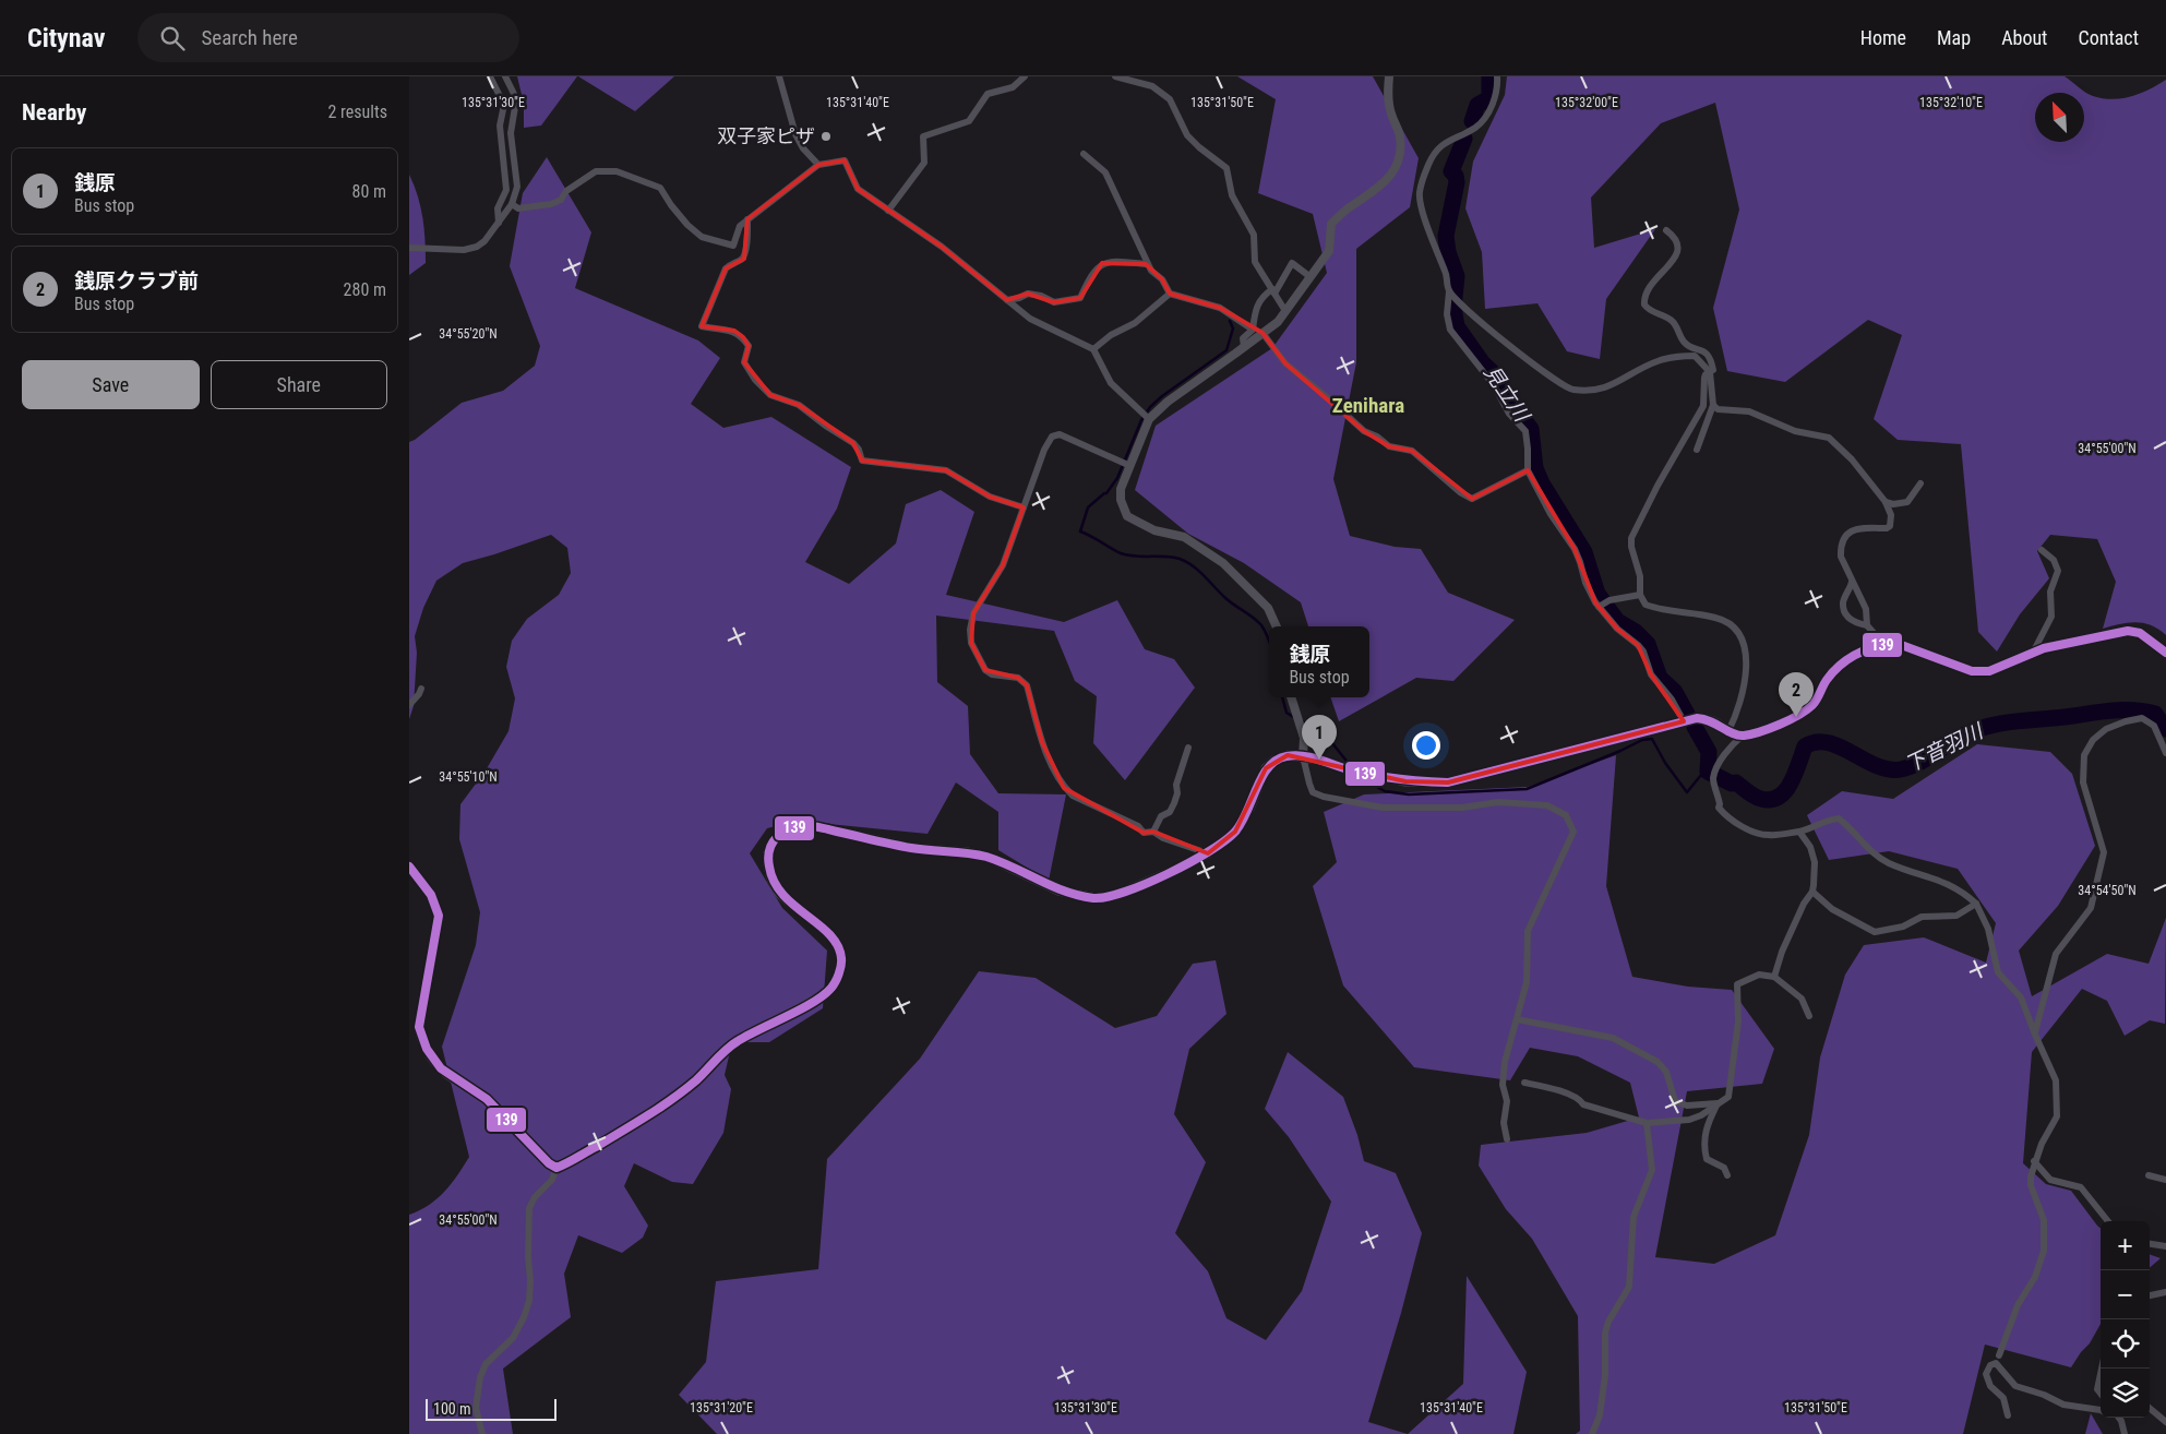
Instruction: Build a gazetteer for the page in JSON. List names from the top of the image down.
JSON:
{
  "districts": ["Zenihara"],
  "water": ["見立川", "下音羽川"],
  "places": ["双子家ピザ"],
  "lines": ["transit line 139"],
  "scale_bar": "100 m",
  "north": "top left",
  "page": {
    "header": "Citynav",
    "search": "Search here",
    "nav": [
      "Home",
      "Map",
      "About",
      "Contact"
    ],
    "heading": ["Nearby", "2 results"],
    "list": [
      {
        "mark": "1",
        "name": "銭原",
        "note": "Bus stop",
        "value": "80 m"
      },
      {
        "mark": "2",
        "name": "銭原クラブ前",
        "note": "Bus stop",
        "value": "280 m"
      }
    ],
    "buttons": ["Save", "Share"],
    "popup": ["銭原", "Bus stop"],
    "pins": ["2", "1"],
    "map_buttons": ["+", "−"],
    "scale": "100 m"
  },
  "coordinates": [
    "135°31'30\"E",
    "135°31'40\"E",
    "135°31'50\"E",
    "135°32'00\"E",
    "135°32'10\"E",
    "34°55'20\"N",
    "34°55'00\"N",
    "34°55'10\"N",
    "34°54'50\"N",
    "135°31'20\"E"
  ]
}
